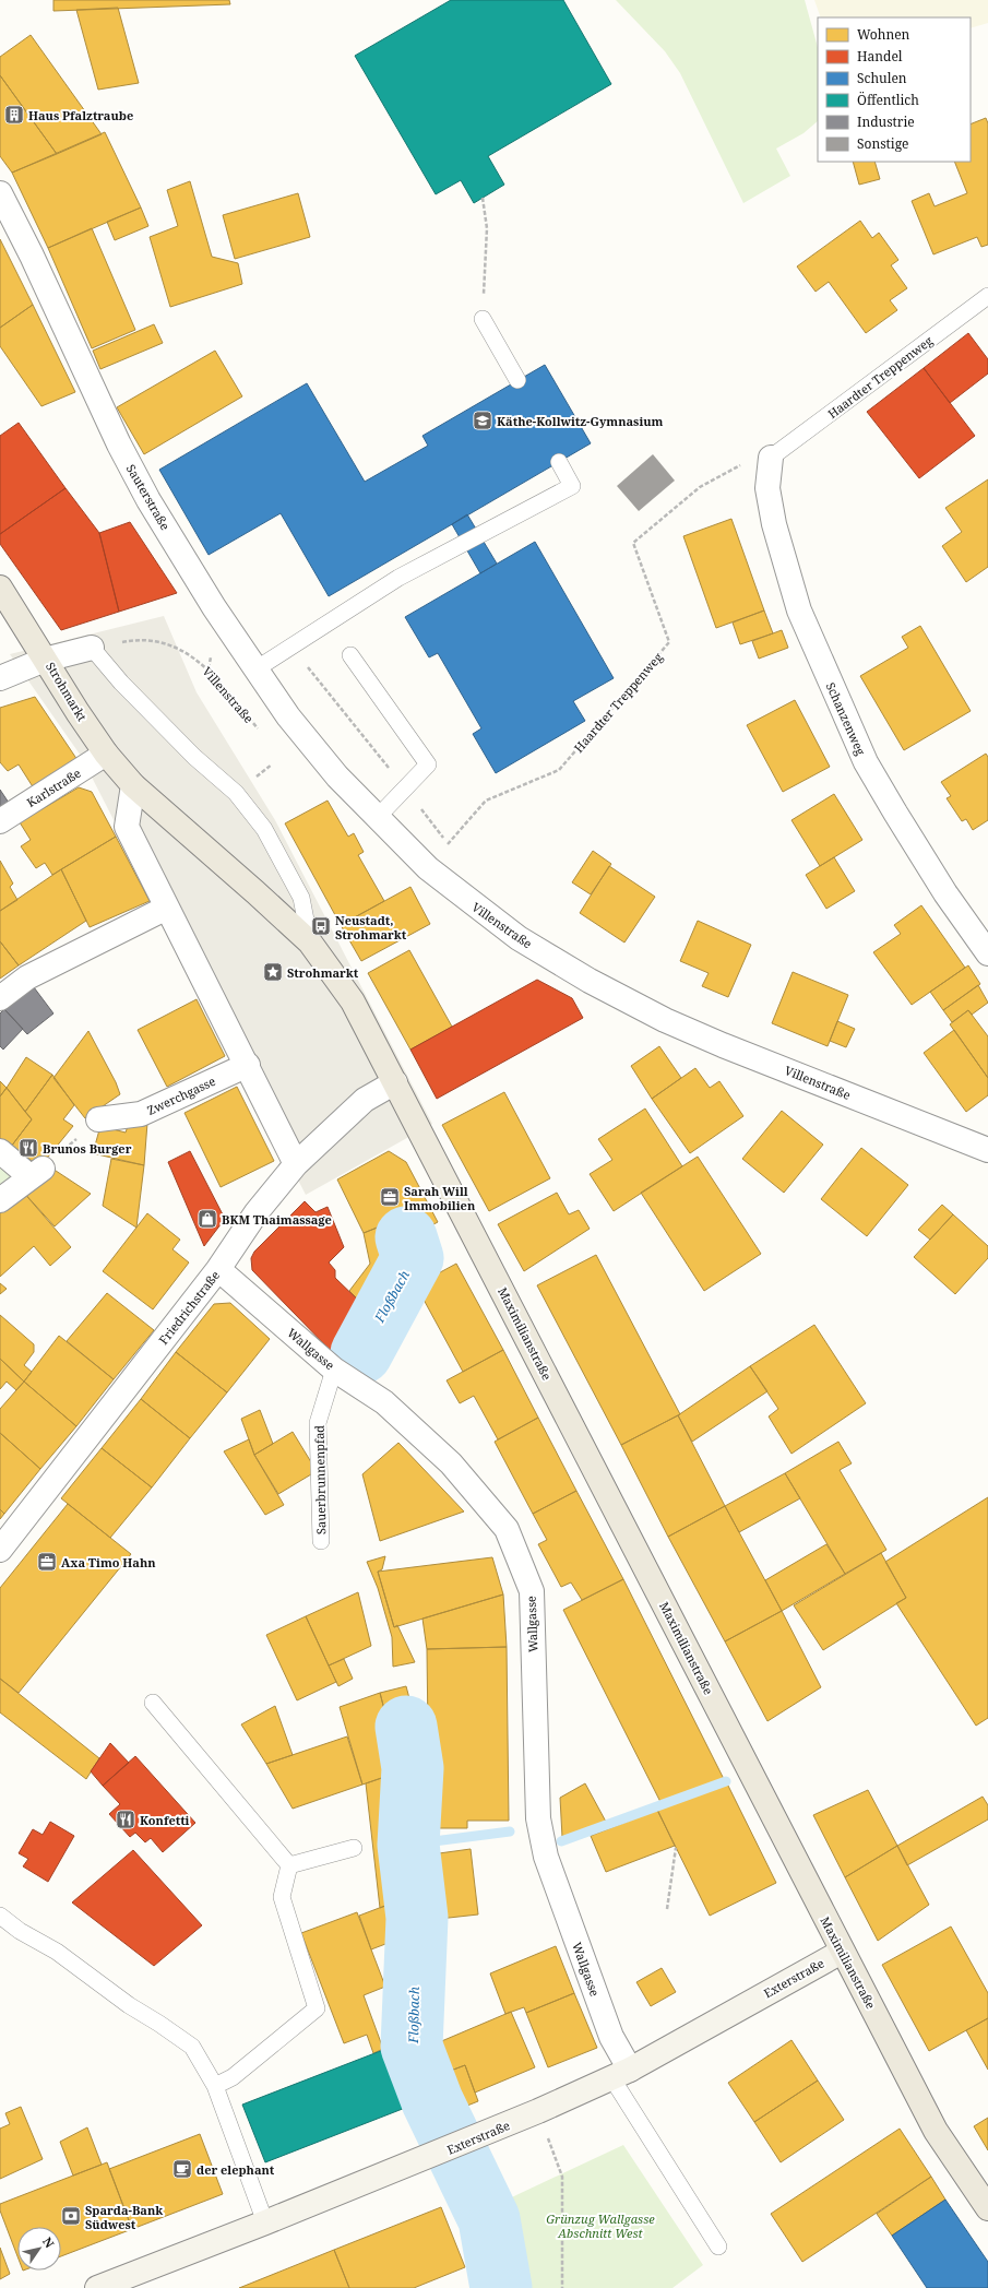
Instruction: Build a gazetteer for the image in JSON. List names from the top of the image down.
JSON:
{
  "streets": {
    "main road": ["Strohmarkt", "Maximilianstraße", "Exterstraße"],
    "street": [
      "Sauterstraße",
      "Villenstraße",
      "Schanzenweg",
      "Karlstraße",
      "Zwerchgasse",
      "Friedrichstraße",
      "Wallgasse"
    ],
    "lane": ["Haardter Treppenweg", "Sauerbrunnenpfad"]
  },
  "crossings": [
    ["Haardter Treppenweg", "Schanzenweg"],
    ["Sauterstraße", "Villenstraße"],
    ["Strohmarkt", "Villenstraße"],
    ["Strohmarkt", "Karlstraße"],
    ["Strohmarkt", "Friedrichstraße"],
    ["Strohmarkt", "Maximilianstraße"],
    ["Friedrichstraße", "Maximilianstraße"],
    ["Friedrichstraße", "Wallgasse"],
    ["Maximilianstraße", "Exterstraße"],
    ["Wallgasse", "Sauerbrunnenpfad"],
    ["Wallgasse", "Exterstraße"]
  ],
  "water": ["Floßbach"],
  "parks": ["Grünzug Wallgasse Abschnitt West"],
  "places": {
    "building": ["Haus Pfalztraube"],
    "school or university": ["Käthe-Kollwitz-Gymnasium"],
    "bus stop": ["Neustadt, Strohmarkt"],
    "place": ["Strohmarkt"],
    "restaurant": ["Brunos Burger", "Konfetti"],
    "office": ["Sarah Will Immobilien", "Axa Timo Hahn"],
    "shop": ["BKM Thaimassage"],
    "cafe": ["der elephant"],
    "bank": ["Sparda-Bank Südwest"]
  },
  "legend": [
    "Wohnen",
    "Handel",
    "Schulen",
    "Öffentlich",
    "Industrie",
    "Sonstige"
  ],
  "north": "top right"
}
